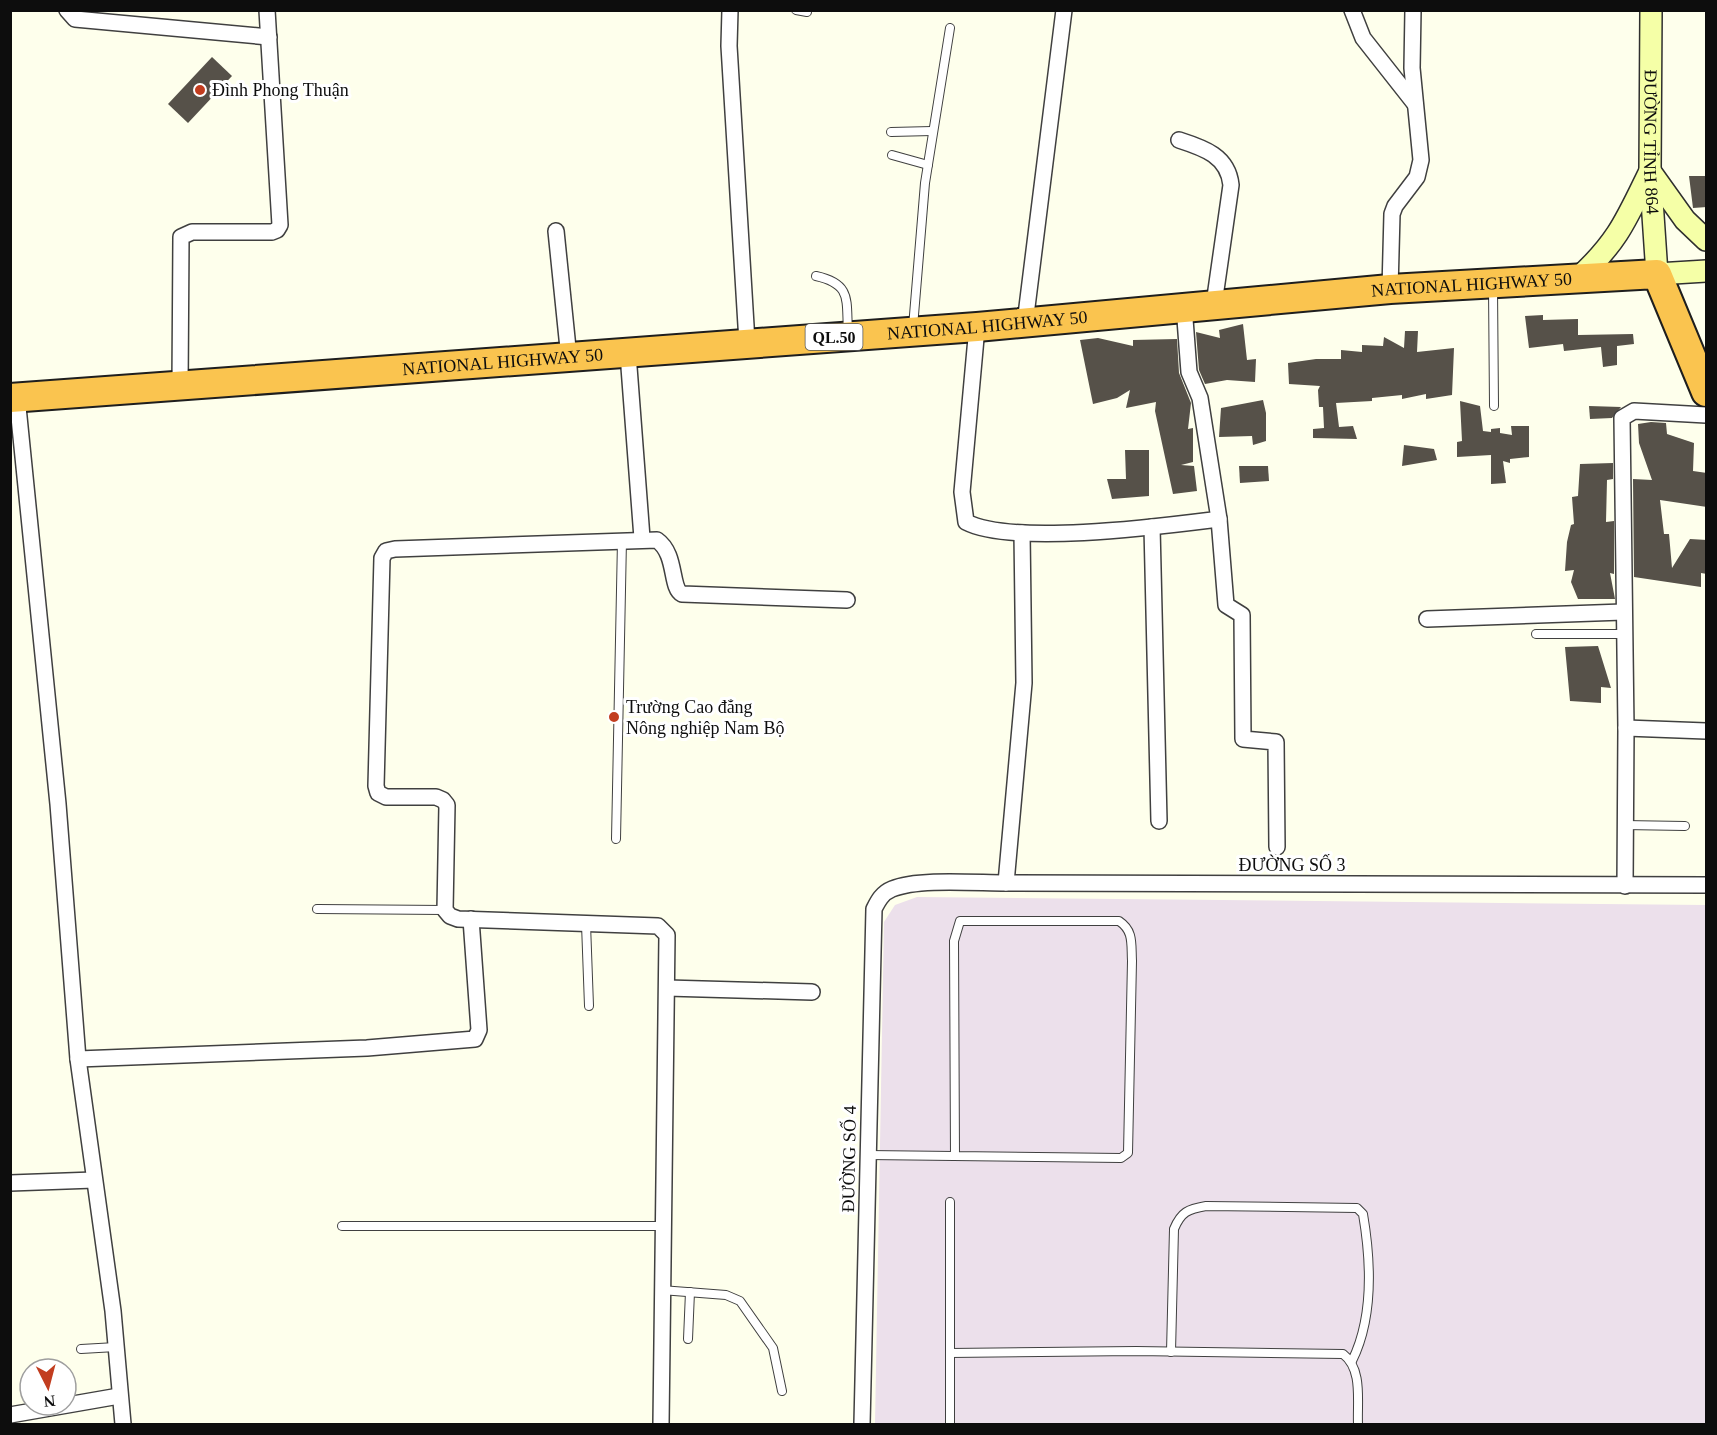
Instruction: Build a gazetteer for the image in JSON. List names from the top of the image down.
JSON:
{
  "streets": {
    "highway": ["NATIONAL HIGHWAY 50", "QL.50"],
    "main road": ["ĐƯỜNG TỈNH 864"],
    "street": ["ĐƯỜNG SỐ 3", "ĐƯỜNG SỐ 4"]
  },
  "crossings": [
    ["ĐƯỜNG TỈNH 864", "NATIONAL HIGHWAY 50"],
    ["ĐƯỜNG SỐ 3", "ĐƯỜNG SỐ 4"]
  ],
  "places": ["Đình Phong Thuận", "Trường Cao đẳng Nông nghiệp Nam Bộ"],
  "north": "bottom"
}
